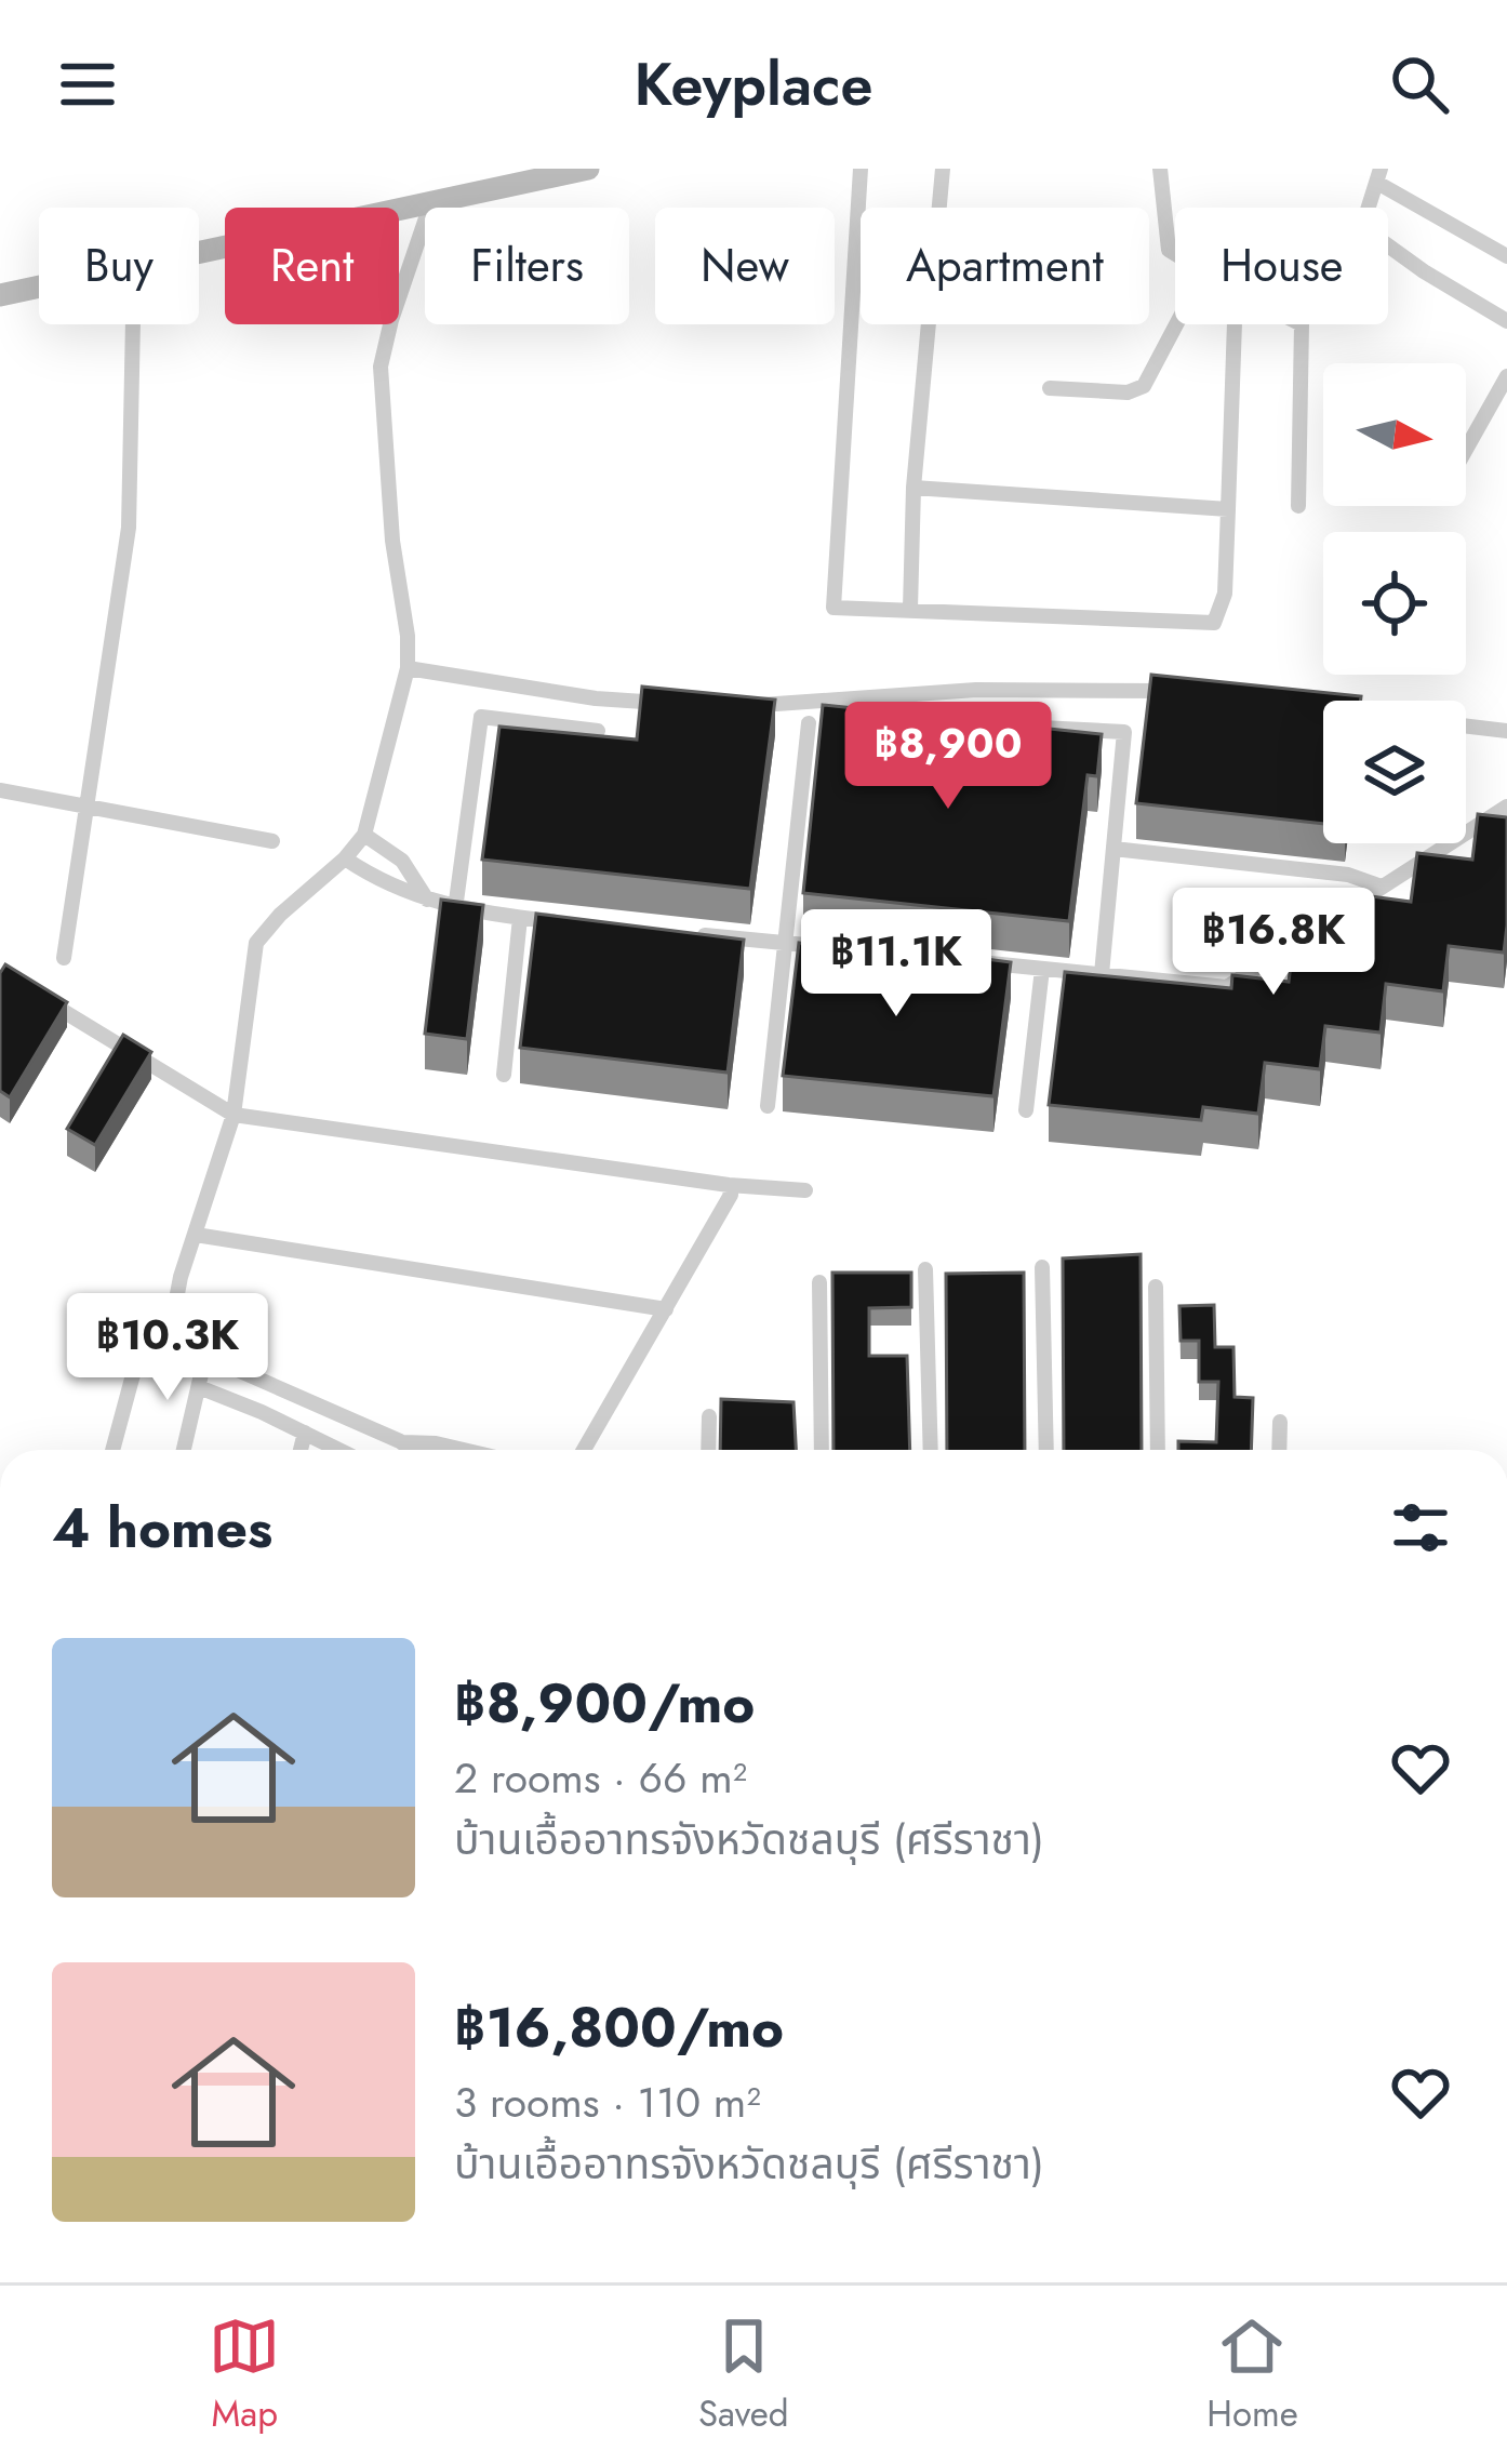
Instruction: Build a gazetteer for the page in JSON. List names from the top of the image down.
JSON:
{
  "north": "right",
  "page": {
    "header": "Keyplace",
    "chip": [
      "Buy",
      "Rent",
      "Filters",
      "New",
      "Apartment",
      "House"
    ],
    "price": [
      "฿8,900",
      "฿16.8K",
      "฿11.1K",
      "฿10.3K"
    ],
    "heading": "4 homes",
    "list": [
      {
        "name": "฿8,900/mo",
        "note": "2 rooms · 66 m² · บ้านเอื้ออาทรจังหวัดชลบุรี (ศรีราชา)"
      },
      {
        "name": "฿16,800/mo",
        "note": "3 rooms · 110 m² · บ้านเอื้ออาทรจังหวัดชลบุรี (ศรีราชา)"
      }
    ],
    "tabs": ["Map", "Saved", "Home"]
  }
}
